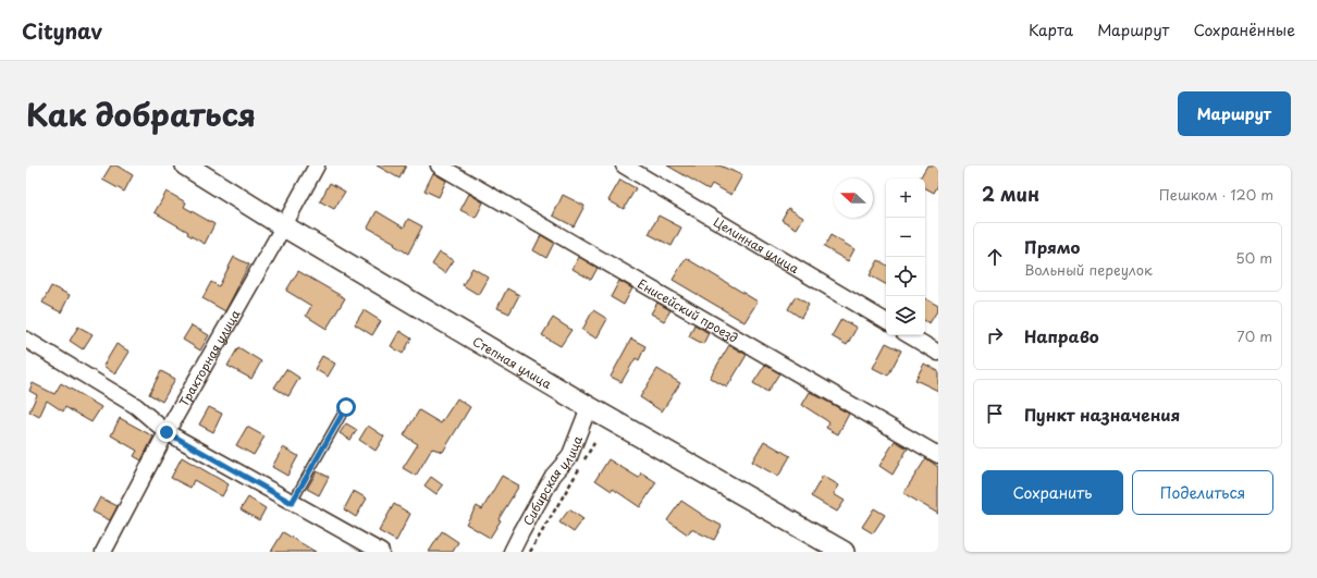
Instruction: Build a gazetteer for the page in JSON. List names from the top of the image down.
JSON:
{
  "streets": {
    "street": [
      "Целинная улица",
      "Енисейский проезд",
      "Тракторная улица",
      "Степная улица",
      "Сибирская улица"
    ]
  },
  "crossings": [
    ["Тракторная улица", "Степная улица"],
    ["Степная улица", "Сибирская улица"]
  ],
  "north": "left",
  "page": {
    "header": "Citynav",
    "nav": ["Карта", "Маршрут", "Сохранённые"],
    "title": "Как добраться",
    "buttons": [
      "Маршрут",
      ["Сохранить", "Поделиться"]
    ],
    "heading": ["2 мин", "Пешком · 120 m"],
    "map_buttons": ["+", "−"],
    "list": [
      ["Прямо", "Вольный переулок", "50 m"],
      ["Направо", "70 m"],
      "Пункт назначения"
    ]
  }
}
